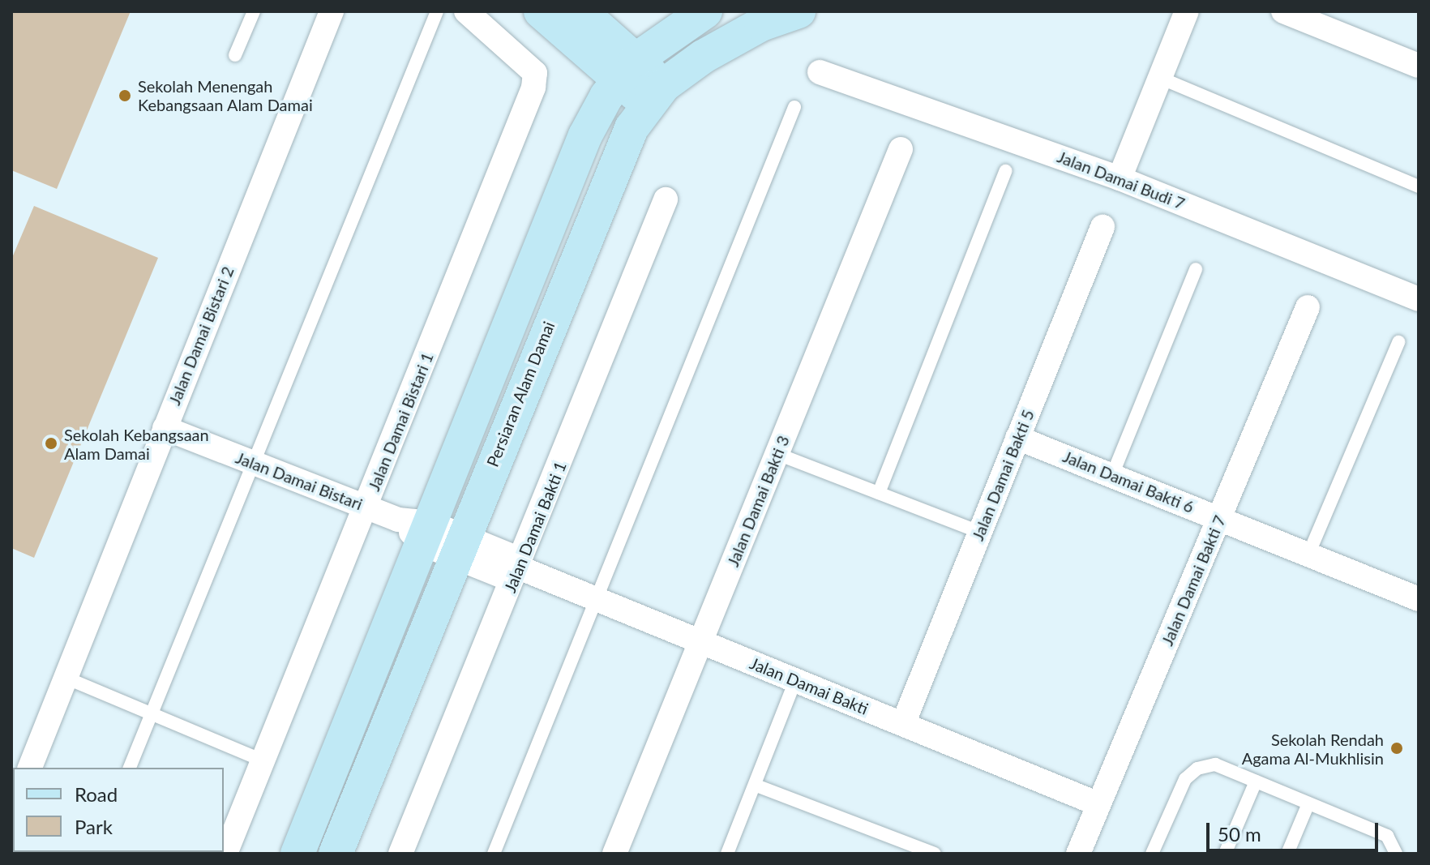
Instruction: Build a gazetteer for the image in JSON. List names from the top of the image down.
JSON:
{
  "streets": {
    "street": [
      "Jalan Damai Budi 7",
      "Jalan Damai Bistari 2",
      "Persiaran Alam Damai",
      "Jalan Damai Bistari 1",
      "Jalan Damai Bakti 5",
      "Jalan Damai Bistari",
      "Jalan Damai Bakti 6",
      "Jalan Damai Bakti 3",
      "Jalan Damai Bakti 1",
      "Jalan Damai Bakti 7",
      "Jalan Damai Bakti"
    ]
  },
  "crossings": [
    ["Jalan Damai Bistari 2", "Jalan Damai Bistari"],
    ["Persiaran Alam Damai", "Jalan Damai Bistari"],
    ["Jalan Damai Bistari 1", "Jalan Damai Bistari"],
    ["Jalan Damai Bakti 5", "Jalan Damai Bakti 6"],
    ["Jalan Damai Bakti 5", "Jalan Damai Bakti"],
    ["Jalan Damai Bakti 6", "Jalan Damai Bakti 7"],
    ["Jalan Damai Bakti 3", "Jalan Damai Bakti"],
    ["Jalan Damai Bakti 1", "Jalan Damai Bakti"],
    ["Jalan Damai Bakti 7", "Jalan Damai Bakti"]
  ],
  "places": ["Sekolah Menengah Kebangsaan Alam Damai", "Sekolah Kebangsaan Alam Damai", "Sekolah Rendah Agama Al-Mukhlisin"],
  "legend": ["Road", "Park"],
  "scale_bar": "50 m"
}
